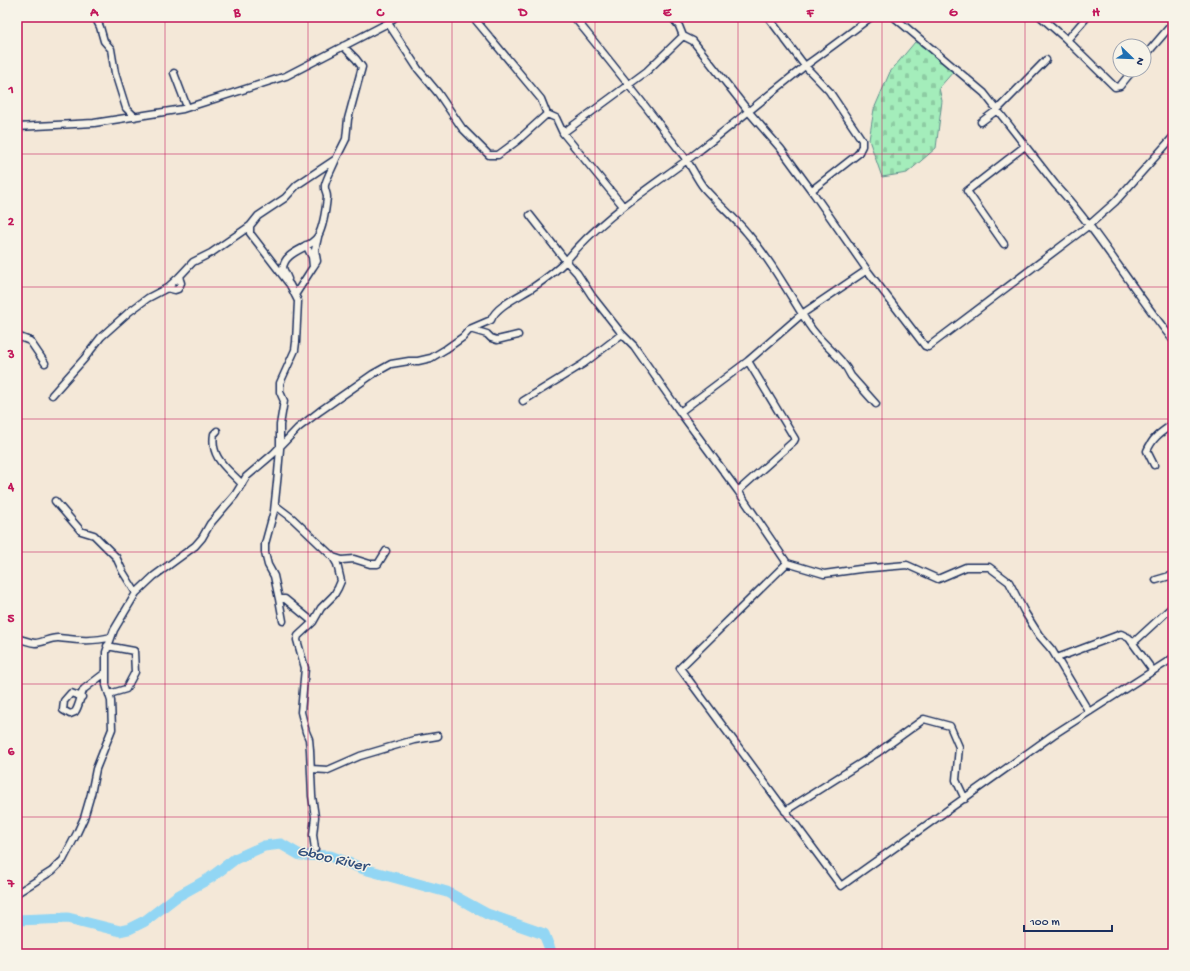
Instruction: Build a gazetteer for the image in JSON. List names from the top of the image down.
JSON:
{
  "water": ["Gboo River"],
  "scale_bar": "100 m",
  "north": "bottom right",
  "grid": {
    "columns": [
      "A",
      "B",
      "C",
      "D",
      "E",
      "F",
      "G",
      "H"
    ],
    "rows": [
      "1",
      "2",
      "3",
      "4",
      "5",
      "6",
      "7"
    ]
  }
}
